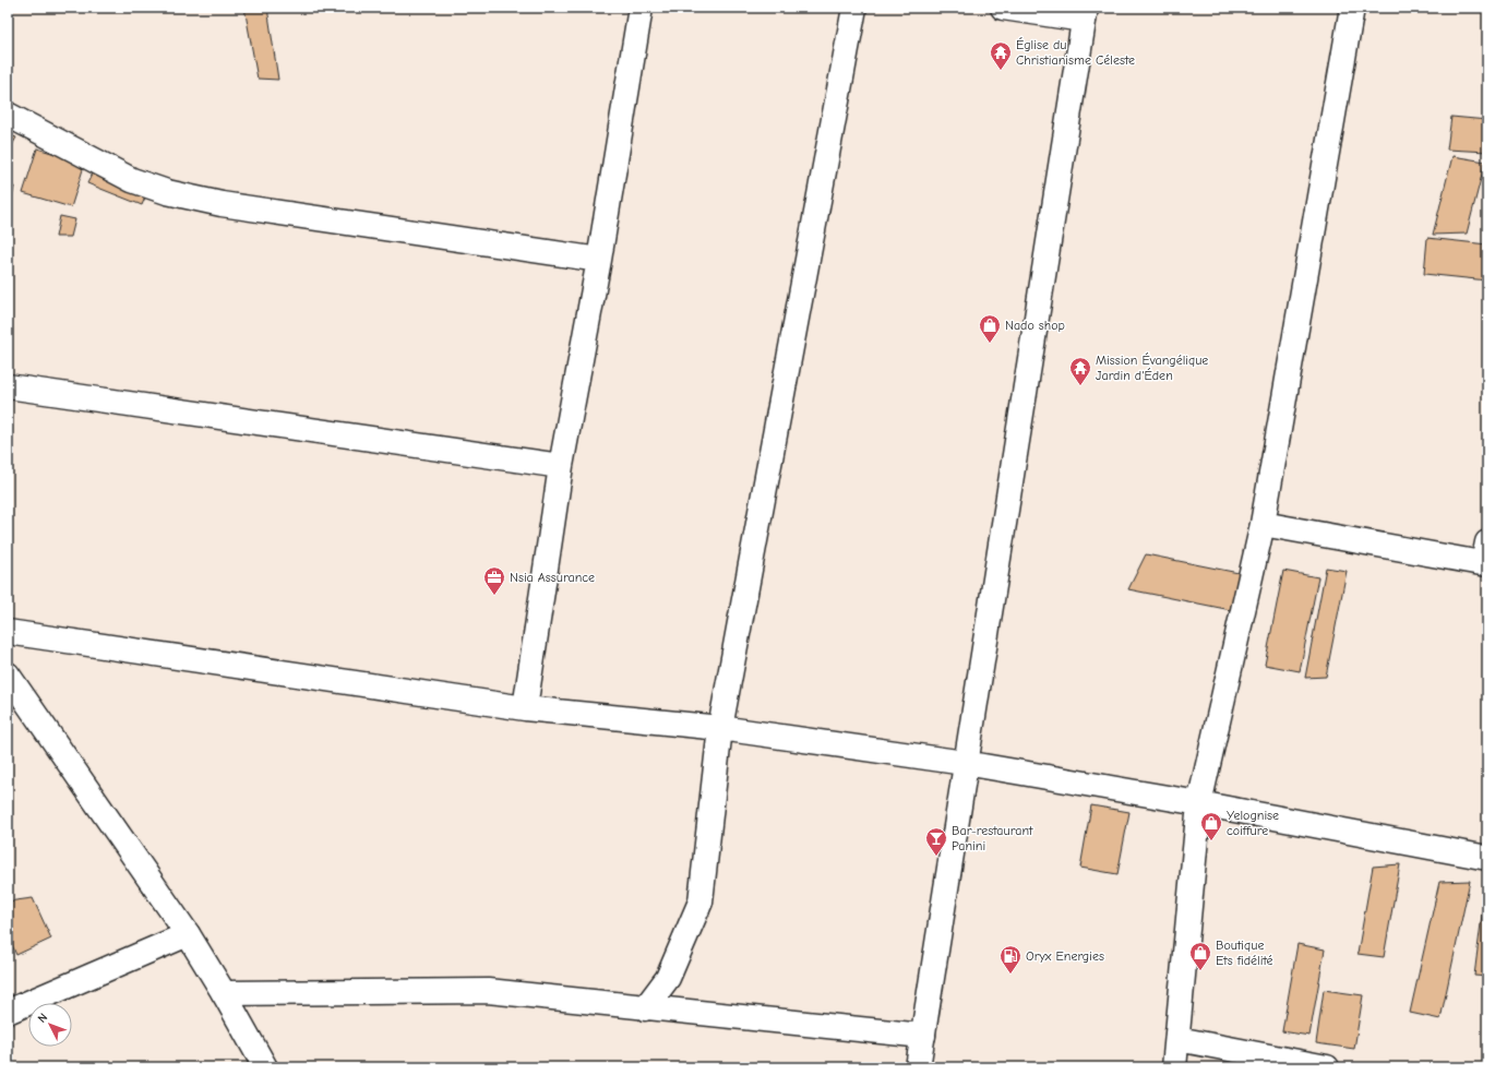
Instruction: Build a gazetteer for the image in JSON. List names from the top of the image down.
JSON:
{
  "places": {
    "temple": ["Église du Christianisme Céleste", "Mission Évangélique Jardin d'Éden"],
    "shop": ["Nado shop", "Yelognise coiffure", "Boutique Ets fidélité"],
    "office": ["Nsia Assurance"],
    "bar": ["Bar-restaurant Panini"],
    "fuel station": ["Oryx Energies"]
  },
  "north": "top left"
}
